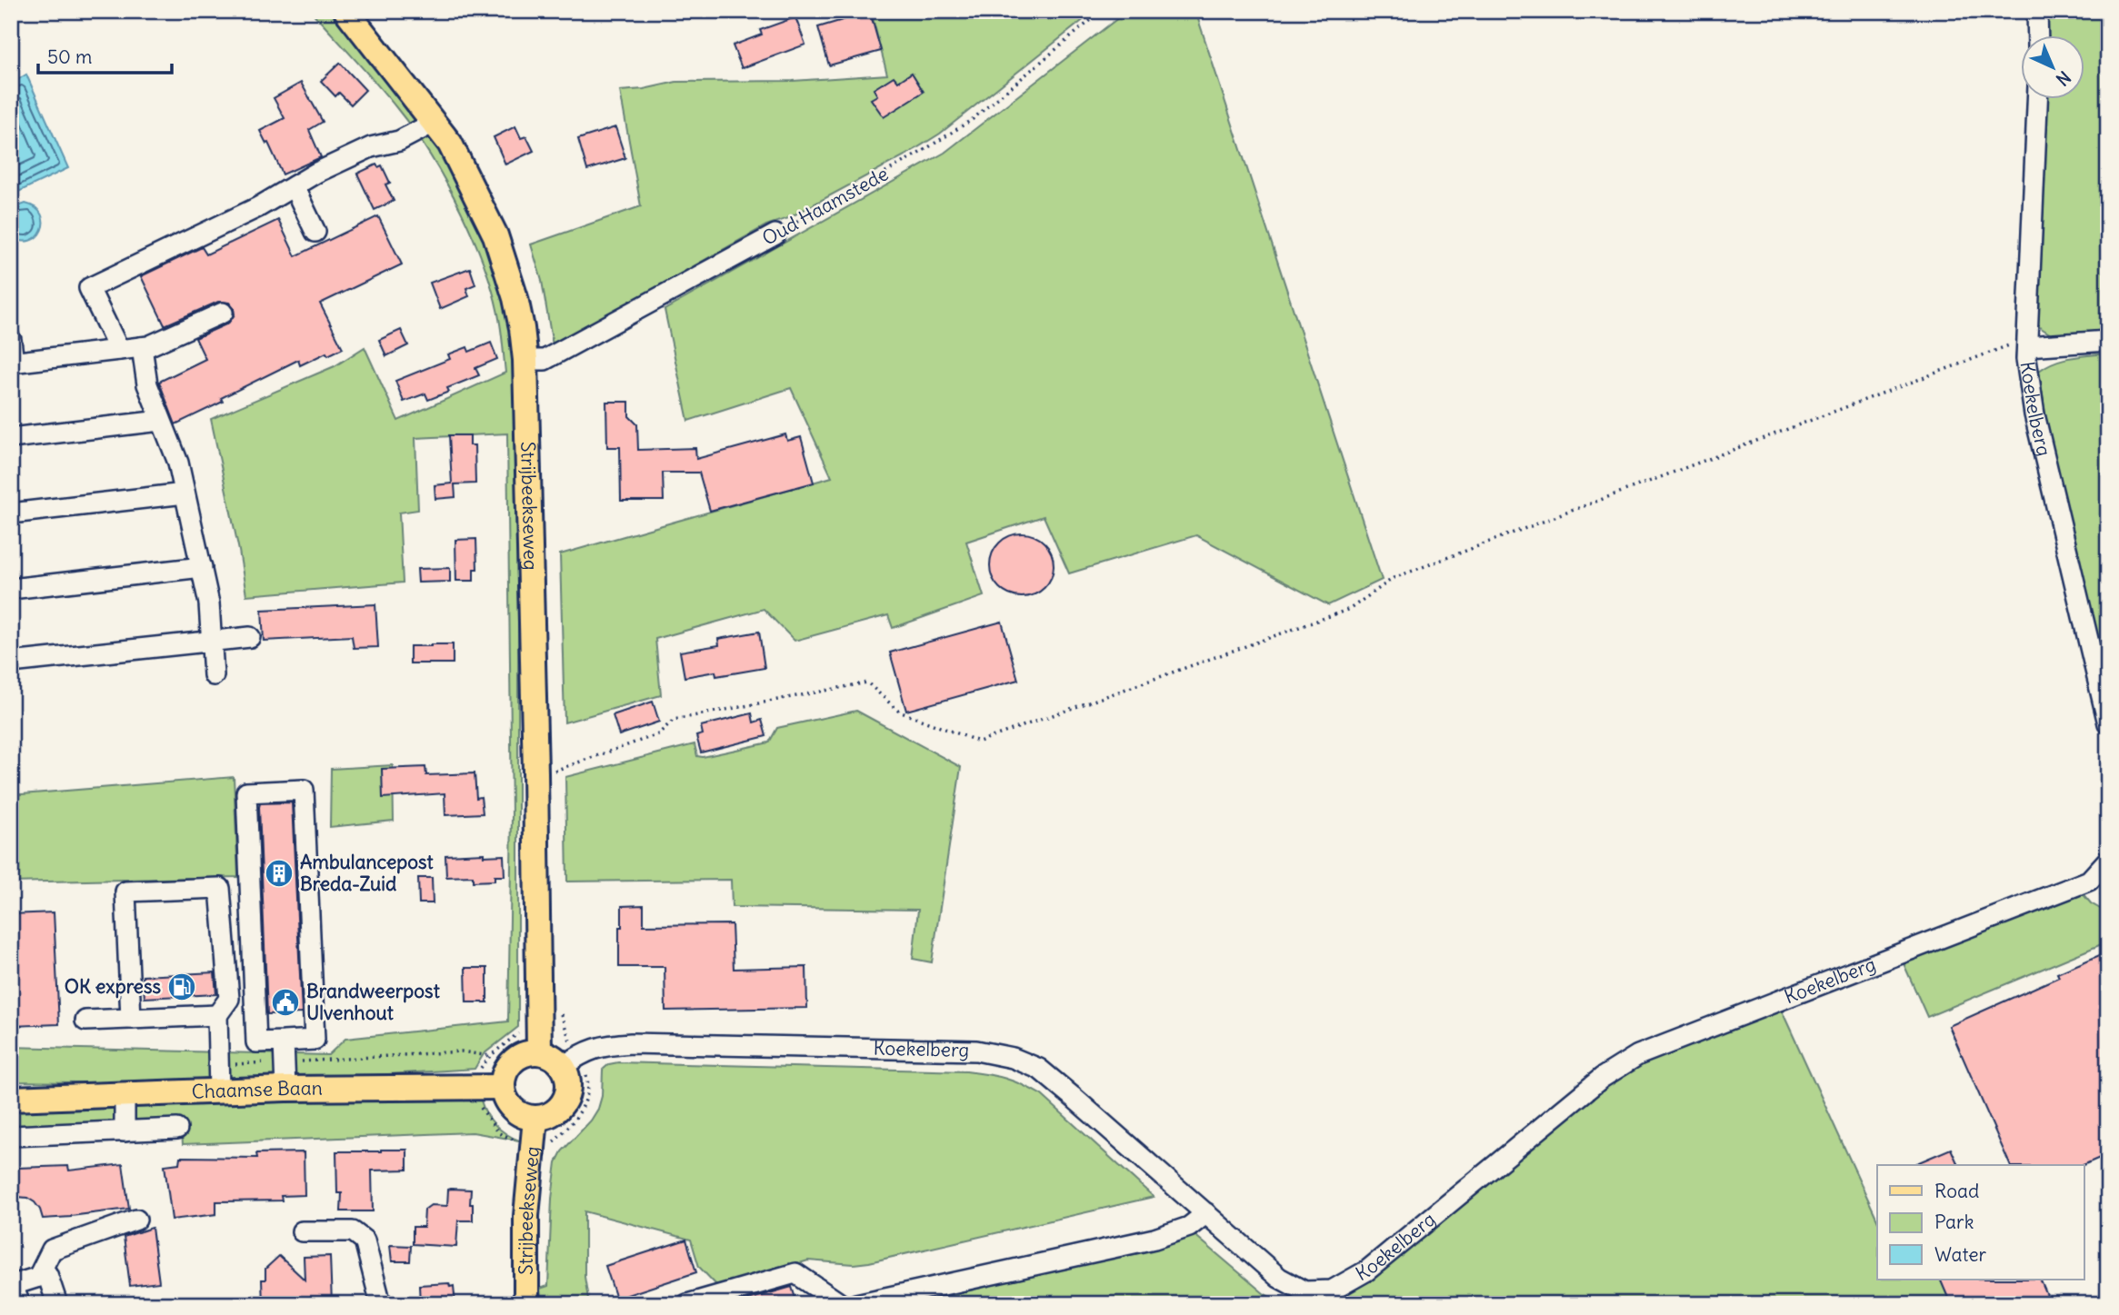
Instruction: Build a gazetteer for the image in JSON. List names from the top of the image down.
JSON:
{
  "streets": {
    "main road": ["Strijbeekseweg", "Chaamse Baan"],
    "street": ["Oud Haamstede", "Koekelberg"]
  },
  "crossings": [
    ["Oud Haamstede", "Strijbeekseweg"],
    ["Koekelberg", "Strijbeekseweg"],
    ["Koekelberg", "Chaamse Baan"],
    ["Strijbeekseweg", "Chaamse Baan"]
  ],
  "places": {
    "building": ["Ambulancepost Breda-Zuid"],
    "fuel station": ["OK express"],
    "public building": ["Brandweerpost Ulvenhout"]
  },
  "legend": ["Road", "Park", "Water"],
  "scale_bar": "50 m",
  "north": "bottom right"
}
